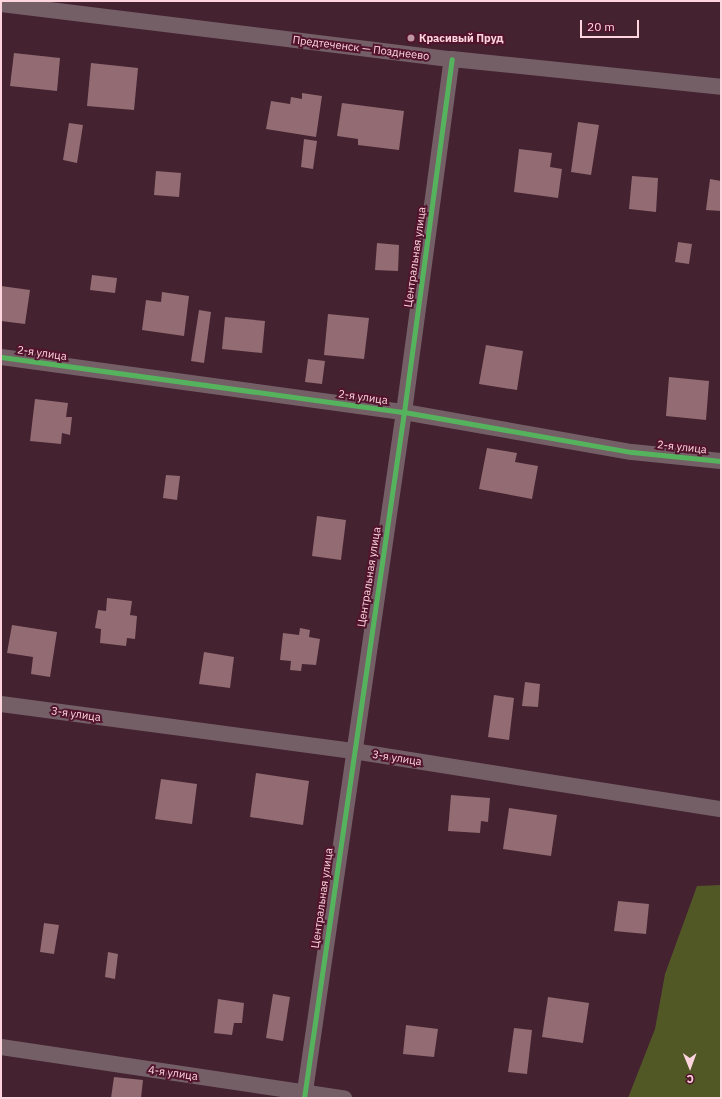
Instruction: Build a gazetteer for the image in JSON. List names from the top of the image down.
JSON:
{
  "streets": {
    "street": [
      "Предтеченск — Позднеево",
      "Центральная улица",
      "2-я улица",
      "3-я улица",
      "4-я улица"
    ]
  },
  "crossings": [
    ["Предтеченск — Позднеево", "Центральная улица"],
    ["Центральная улица", "2-я улица"],
    ["Центральная улица", "3-я улица"],
    ["Центральная улица", "4-я улица"]
  ],
  "places": ["Красивый Пруд"],
  "scale_bar": "20 m",
  "north": "bottom"
}
